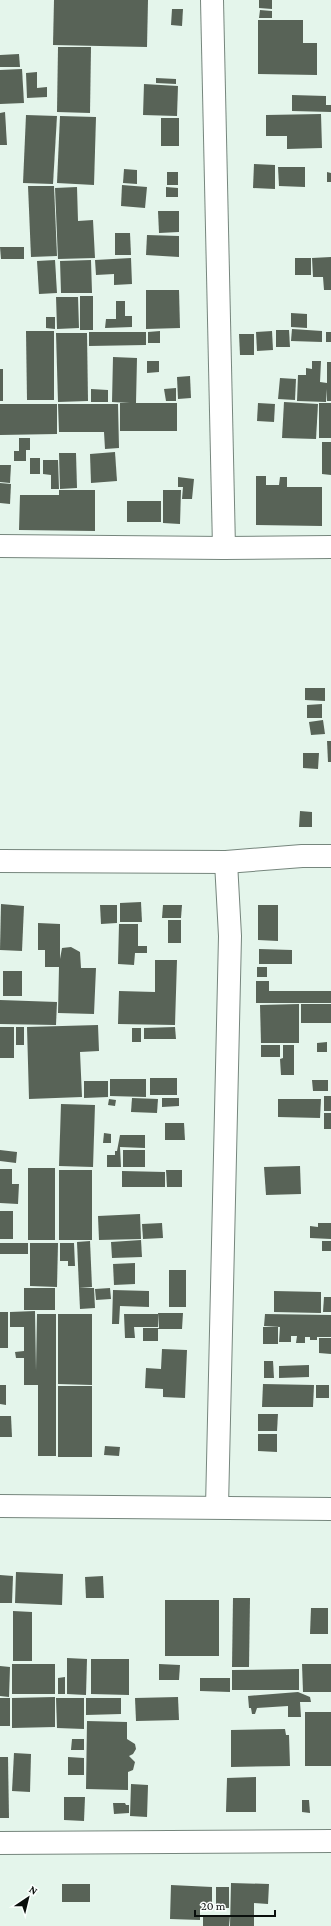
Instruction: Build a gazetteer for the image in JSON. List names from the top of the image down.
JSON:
{
  "scale_bar": "20 m",
  "north": "top right"
}
